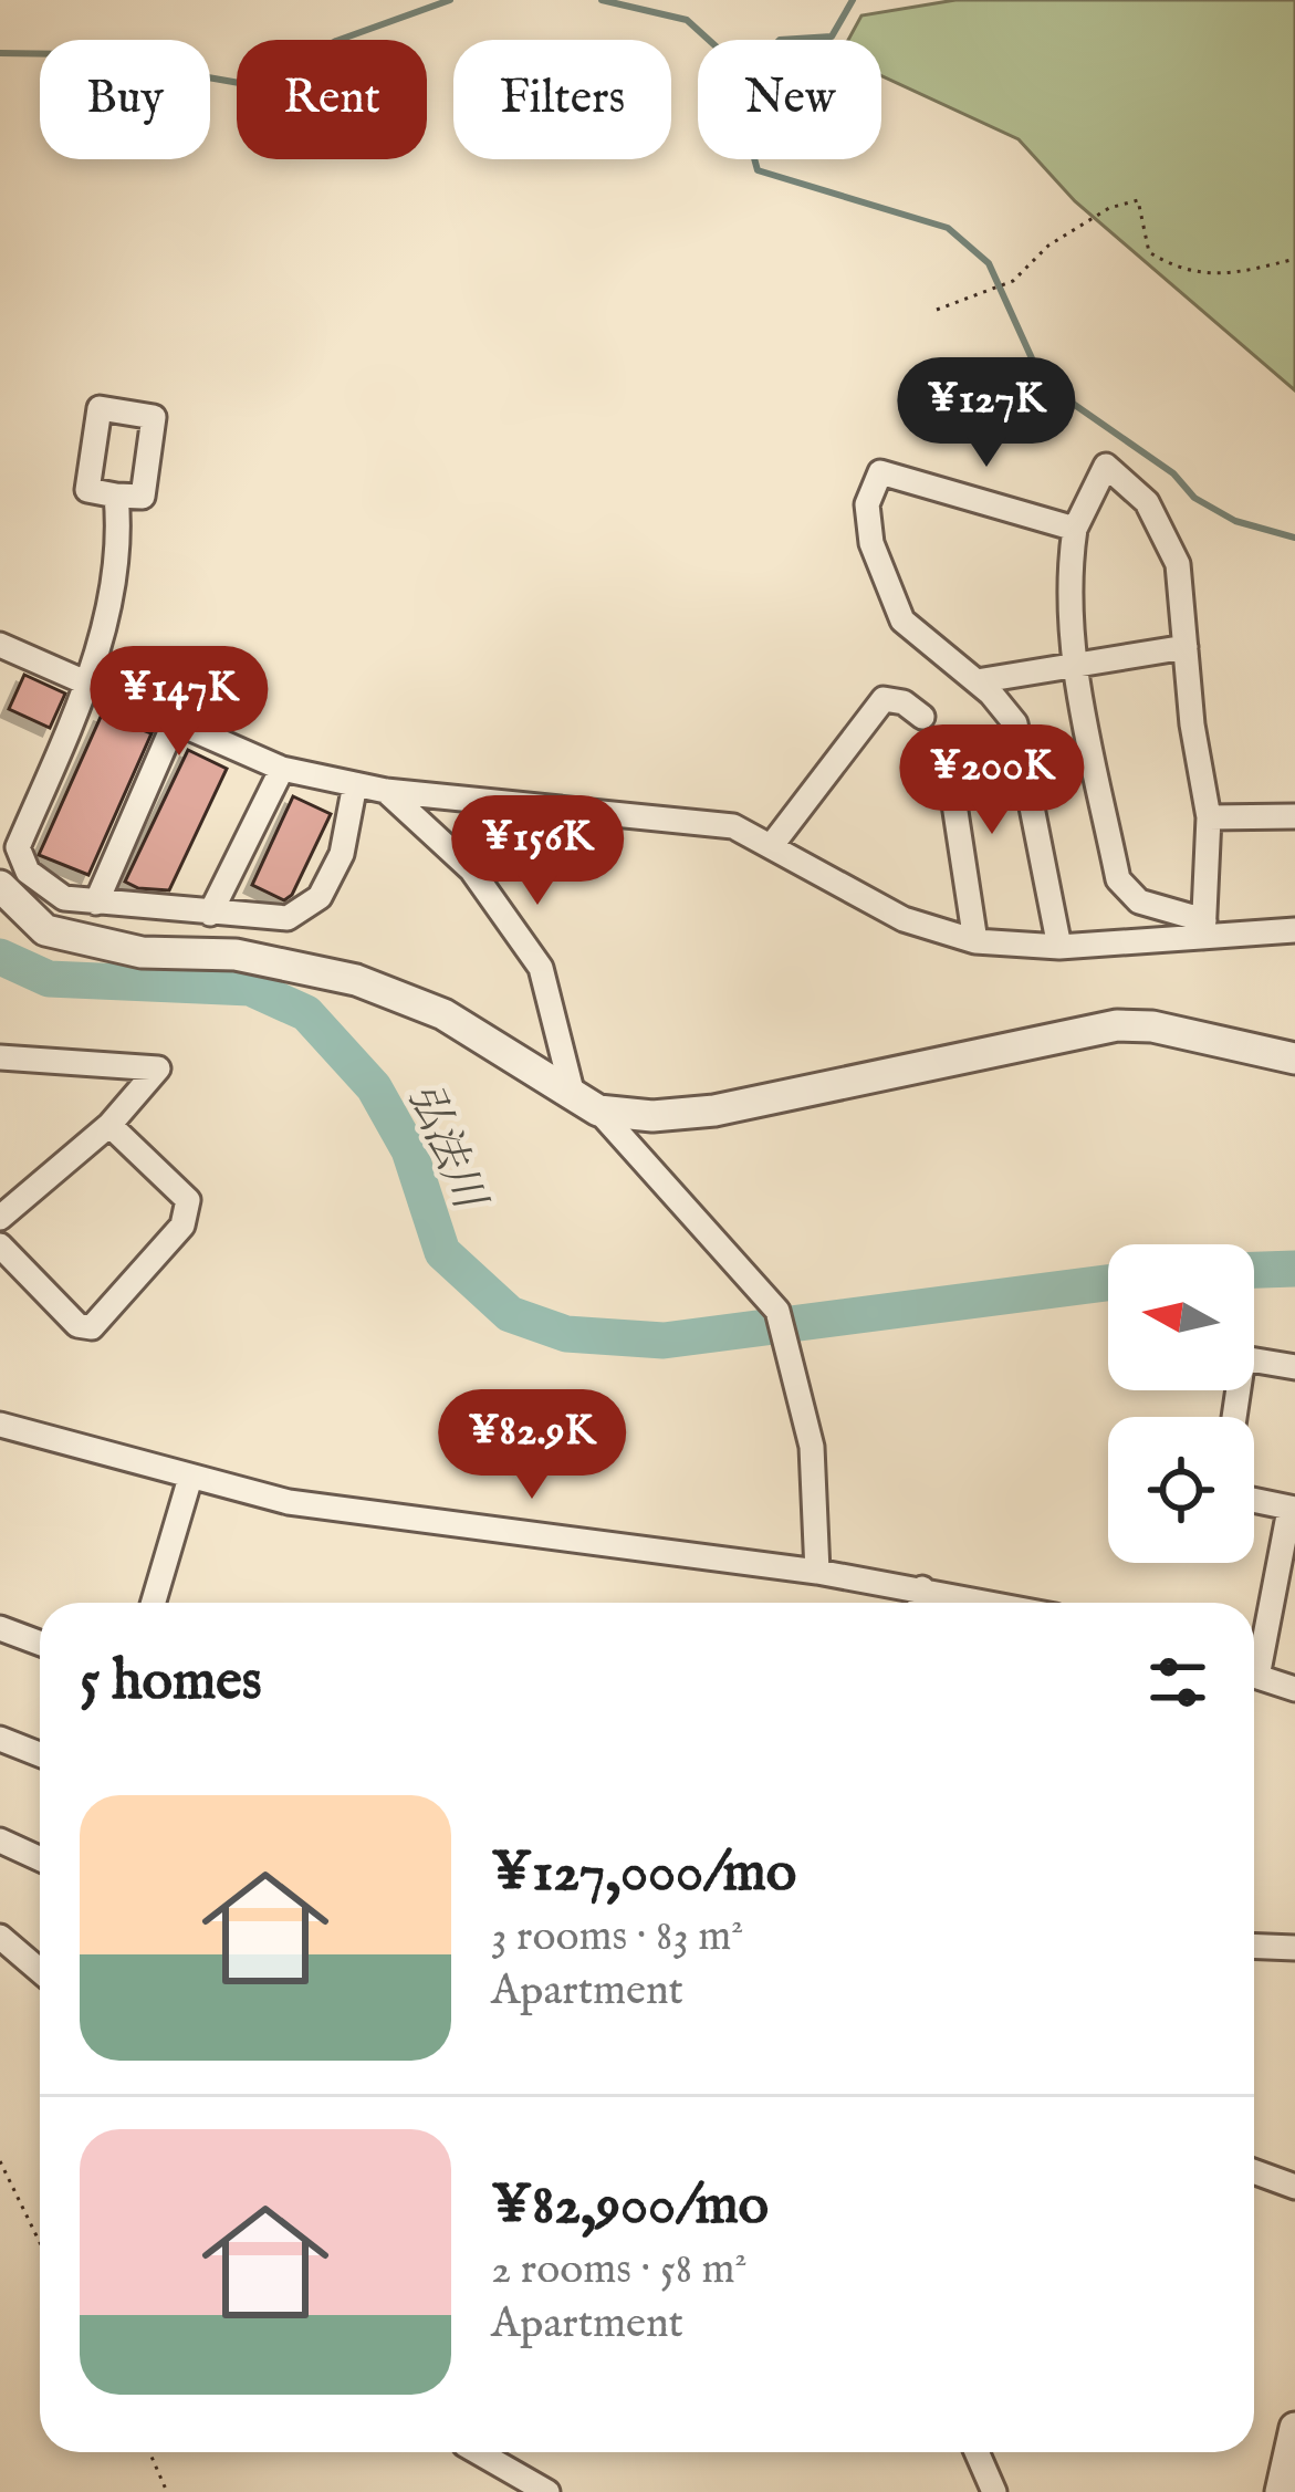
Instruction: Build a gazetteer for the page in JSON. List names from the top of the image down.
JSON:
{
  "water": ["弘法川"],
  "north": "left",
  "page": {
    "chip": [
      "Buy",
      "Rent",
      "Filters",
      "New"
    ],
    "price": [
      "¥127K",
      "¥147K",
      "¥200K",
      "¥156K",
      "¥82.9K"
    ],
    "heading": "5 homes",
    "list": [
      {
        "name": "¥127,000/mo",
        "note": "3 rooms · 83 m² · Apartment"
      },
      {
        "name": "¥82,900/mo",
        "note": "2 rooms · 58 m² · Apartment"
      }
    ]
  }
}
